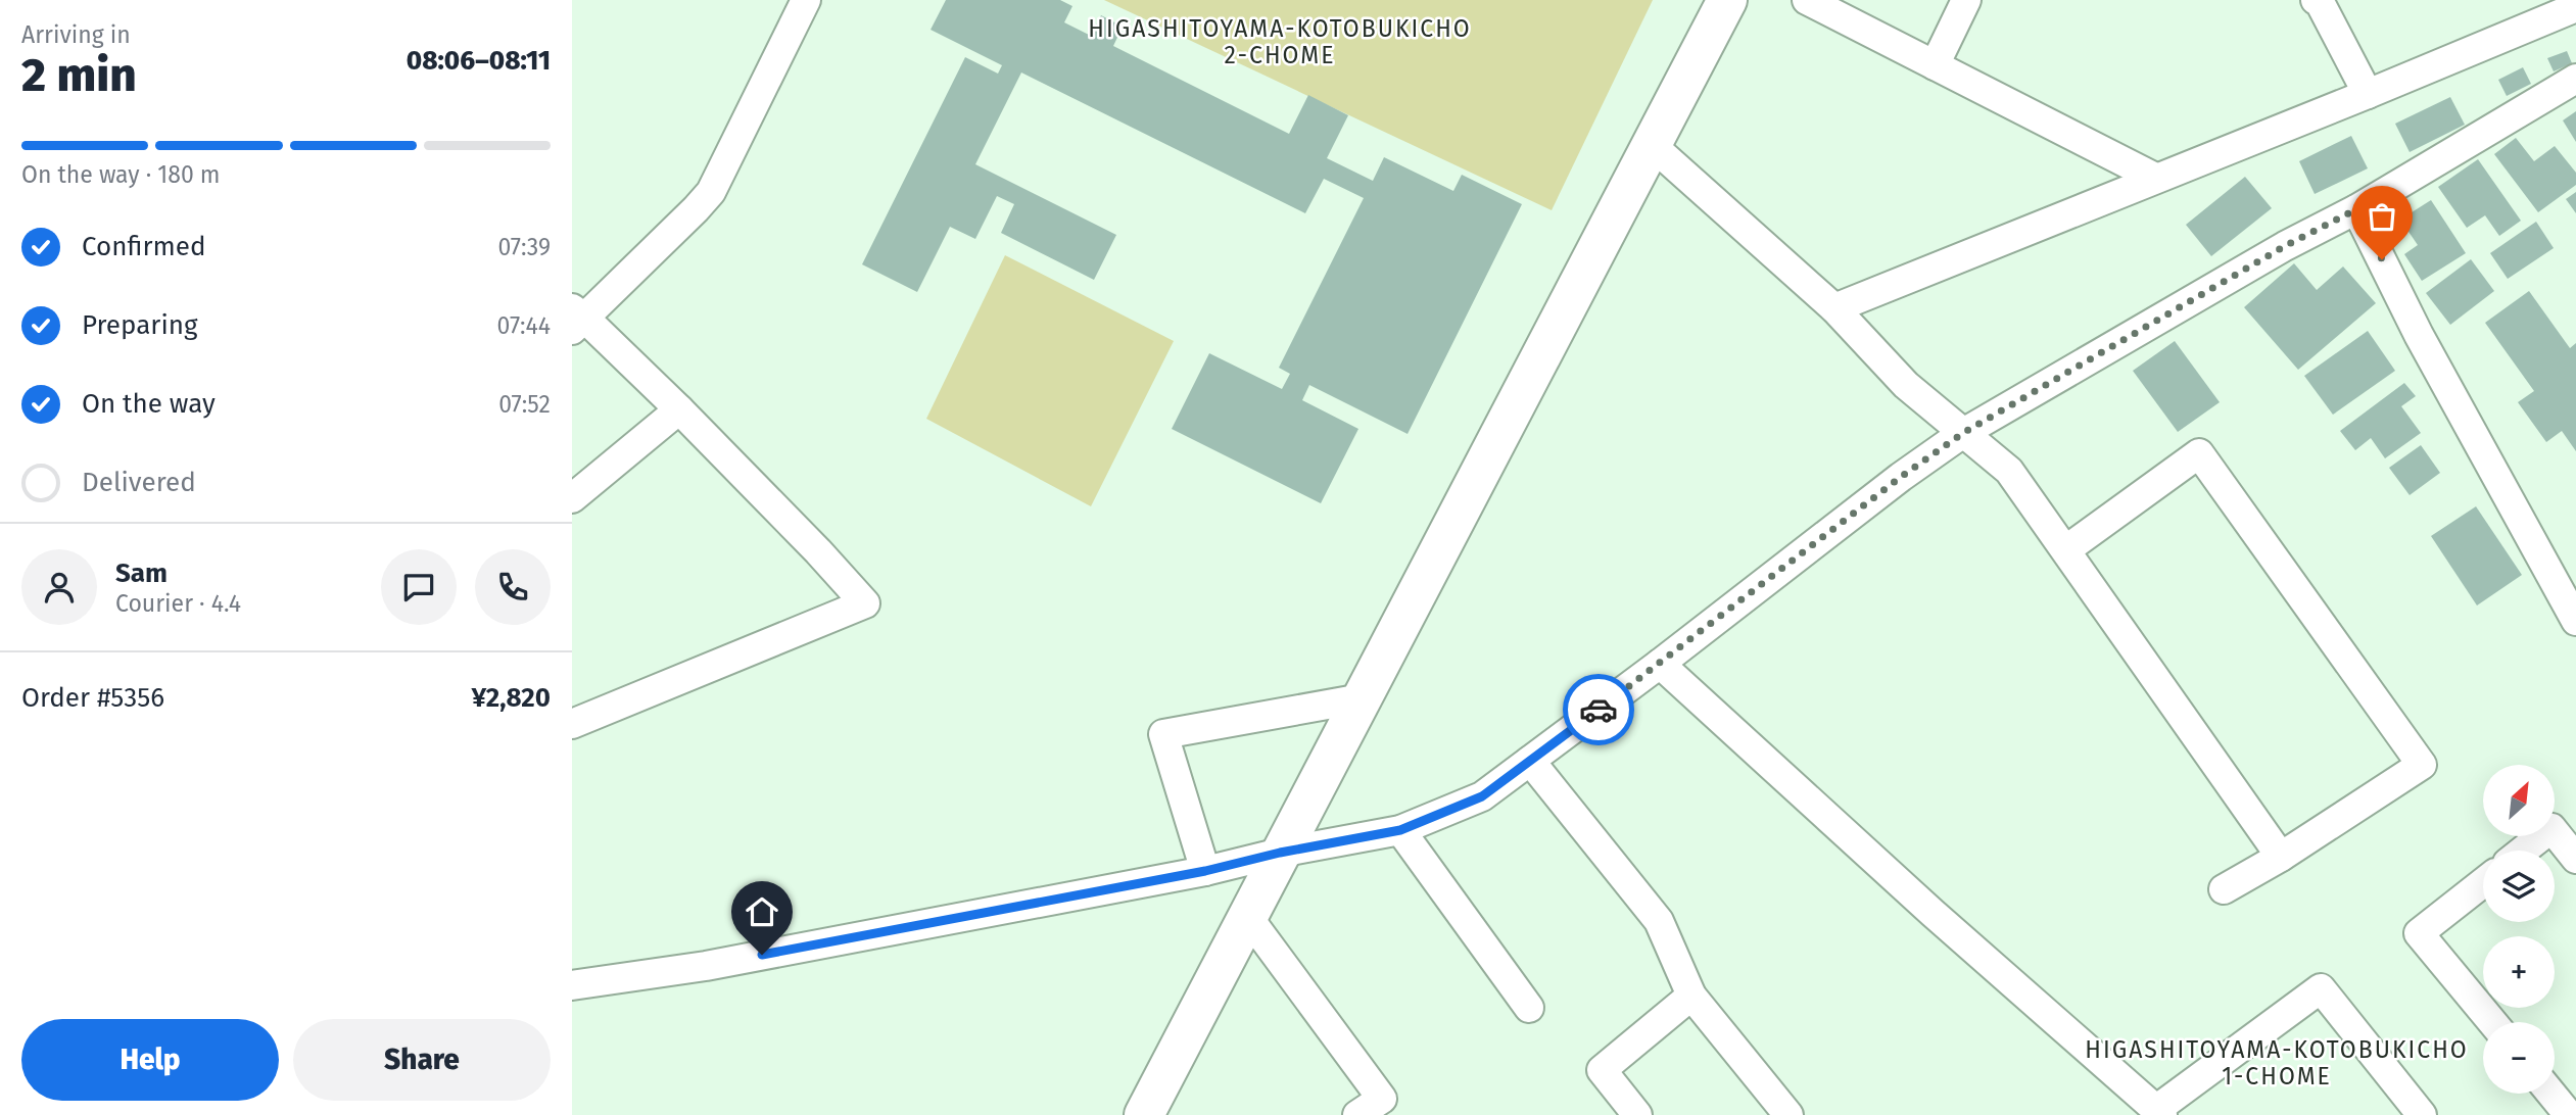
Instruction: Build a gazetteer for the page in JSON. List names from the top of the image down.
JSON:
{
  "districts": ["HIGASHITOYAMA-KOTOBUKICHO 2-CHOME", "HIGASHITOYAMA-KOTOBUKICHO 1-CHOME"],
  "north": "top right",
  "page": {
    "heading": ["2 min", "Arriving in", "08:06–08:11"],
    "panel": [
      "Sam",
      "Courier · 4.4",
      "Order #5356",
      "¥2,820"
    ],
    "bar": "On the way · 180 m",
    "list": [
      ["Confirmed", "07:39"],
      ["Preparing", "07:44"],
      ["On the way", "07:52"],
      "Delivered"
    ],
    "map_buttons": ["+", "−"],
    "buttons": ["Help", "Share"]
  }
}
